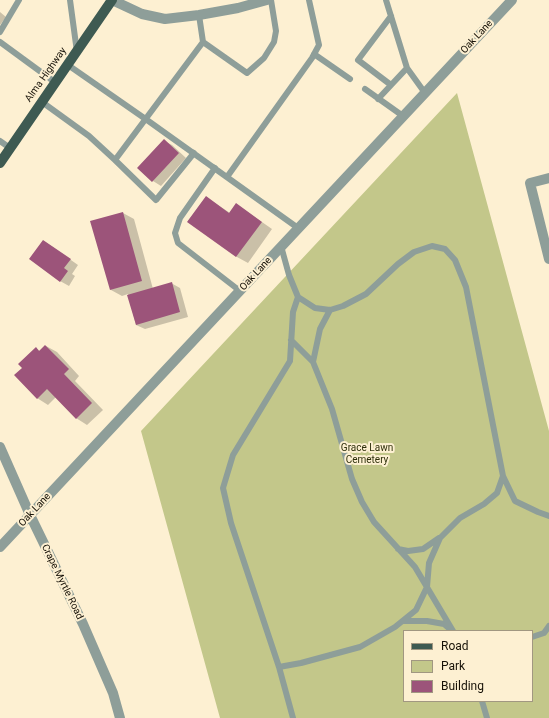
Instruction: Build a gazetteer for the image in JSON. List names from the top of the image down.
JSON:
{
  "streets": {
    "main road": ["Alma Highway"],
    "street": ["Oak Lane", "Crape Myrtle Road"]
  },
  "crossings": [
    ["Oak Lane", "Crape Myrtle Road"]
  ],
  "parks": ["Grace Lawn Cemetery"],
  "legend": ["Road", "Park", "Building"]
}
